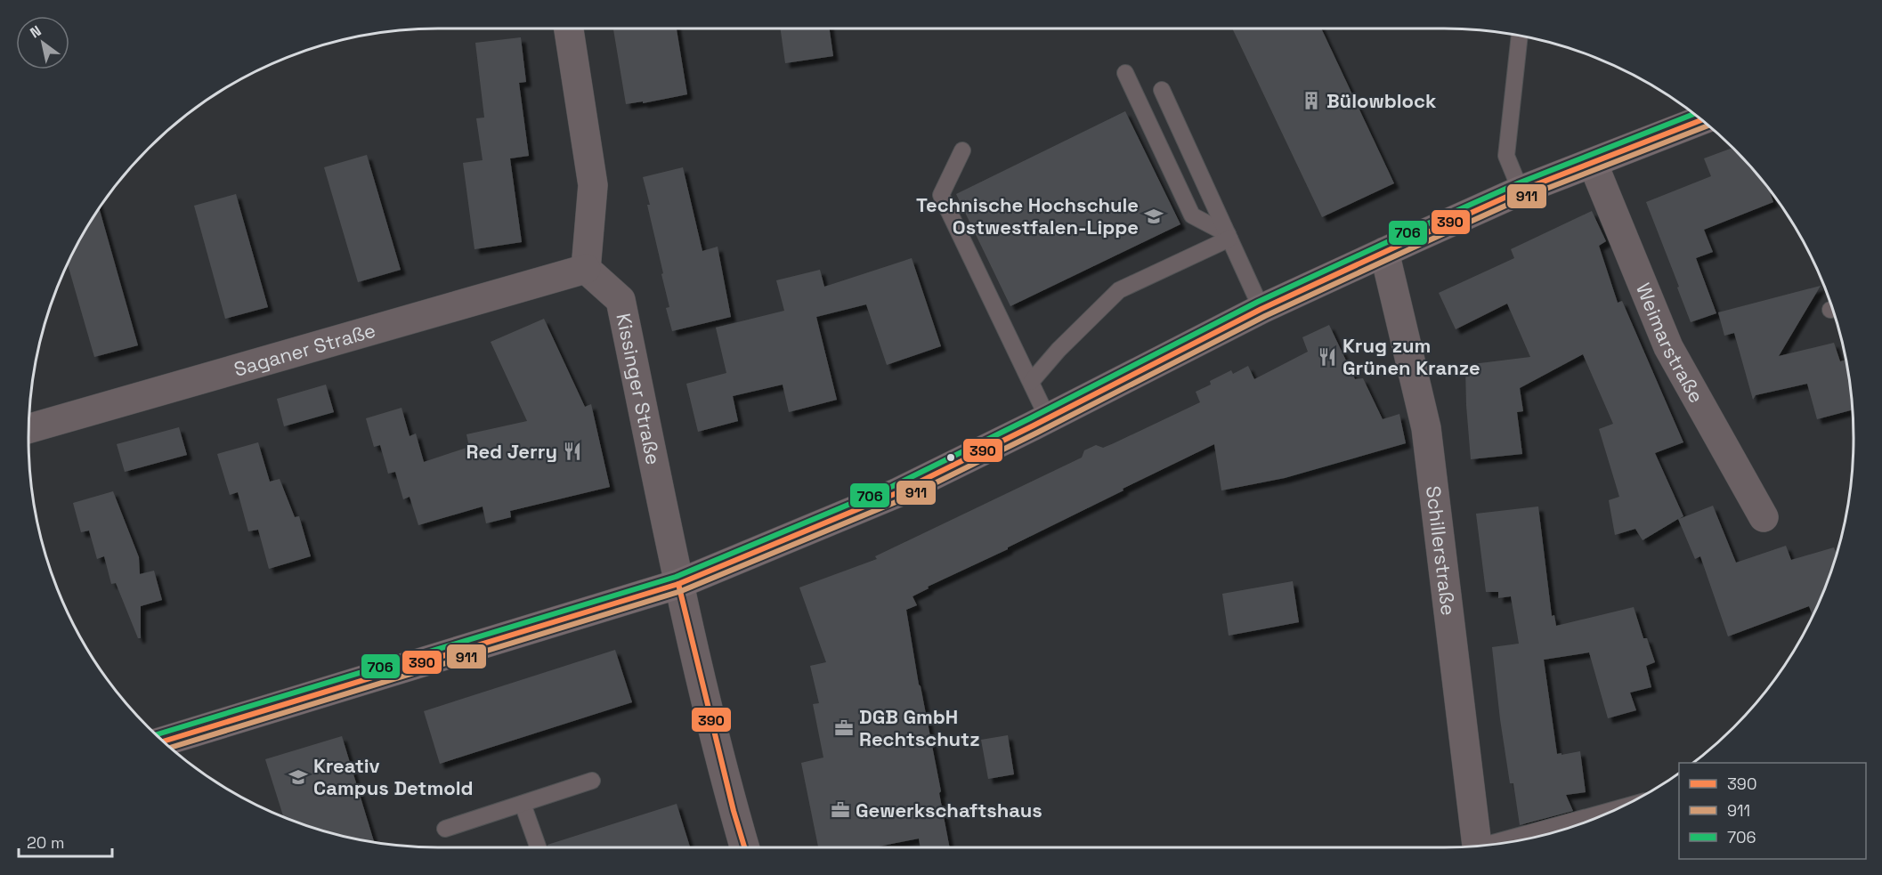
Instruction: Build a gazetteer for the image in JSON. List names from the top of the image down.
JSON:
{
  "streets": {
    "street": [
      "Weimarstraße",
      "Saganer Straße",
      "Kissinger Straße",
      "Schillerstraße"
    ]
  },
  "crossings": [
    ["Saganer Straße", "Kissinger Straße"]
  ],
  "places": {
    "building": ["Bülowblock"],
    "school or university": ["Technische Hochschule Ostwestfalen-Lippe", "Kreativ Campus Detmold"],
    "restaurant": ["Krug zum Grünen Kranze", "Red Jerry"],
    "office": ["DGB GmbH Rechtschutz", "Gewerkschaftshaus"]
  },
  "lines": ["transit line 706", "transit line 390", "transit line 911"],
  "legend": ["390", "911", "706"],
  "scale_bar": "20 m",
  "north": "top left"
}
